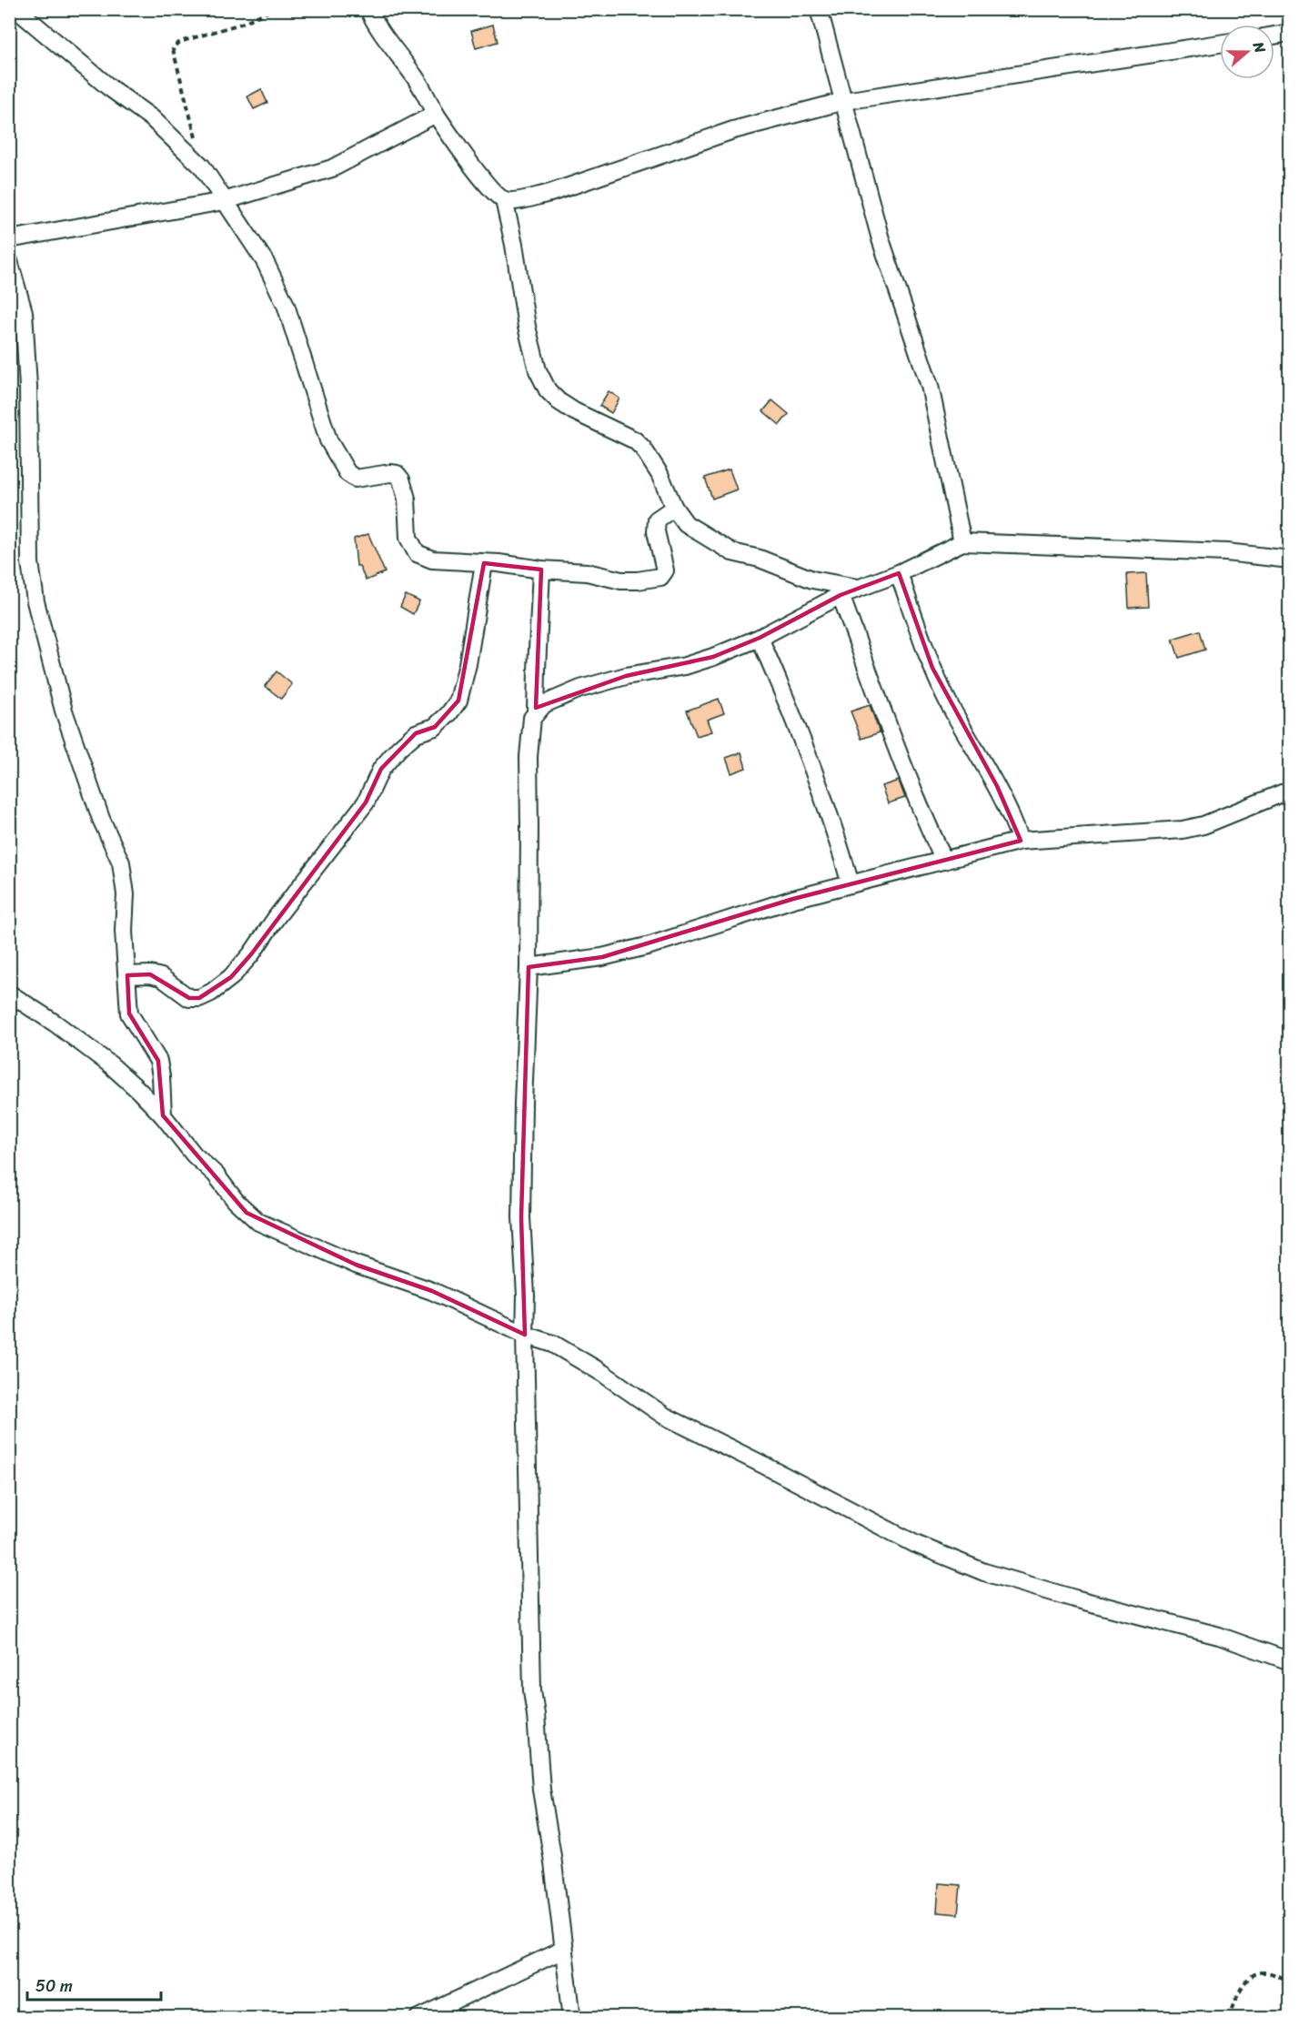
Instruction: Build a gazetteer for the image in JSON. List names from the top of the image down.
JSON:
{
  "scale_bar": "50 m",
  "north": "right"
}
